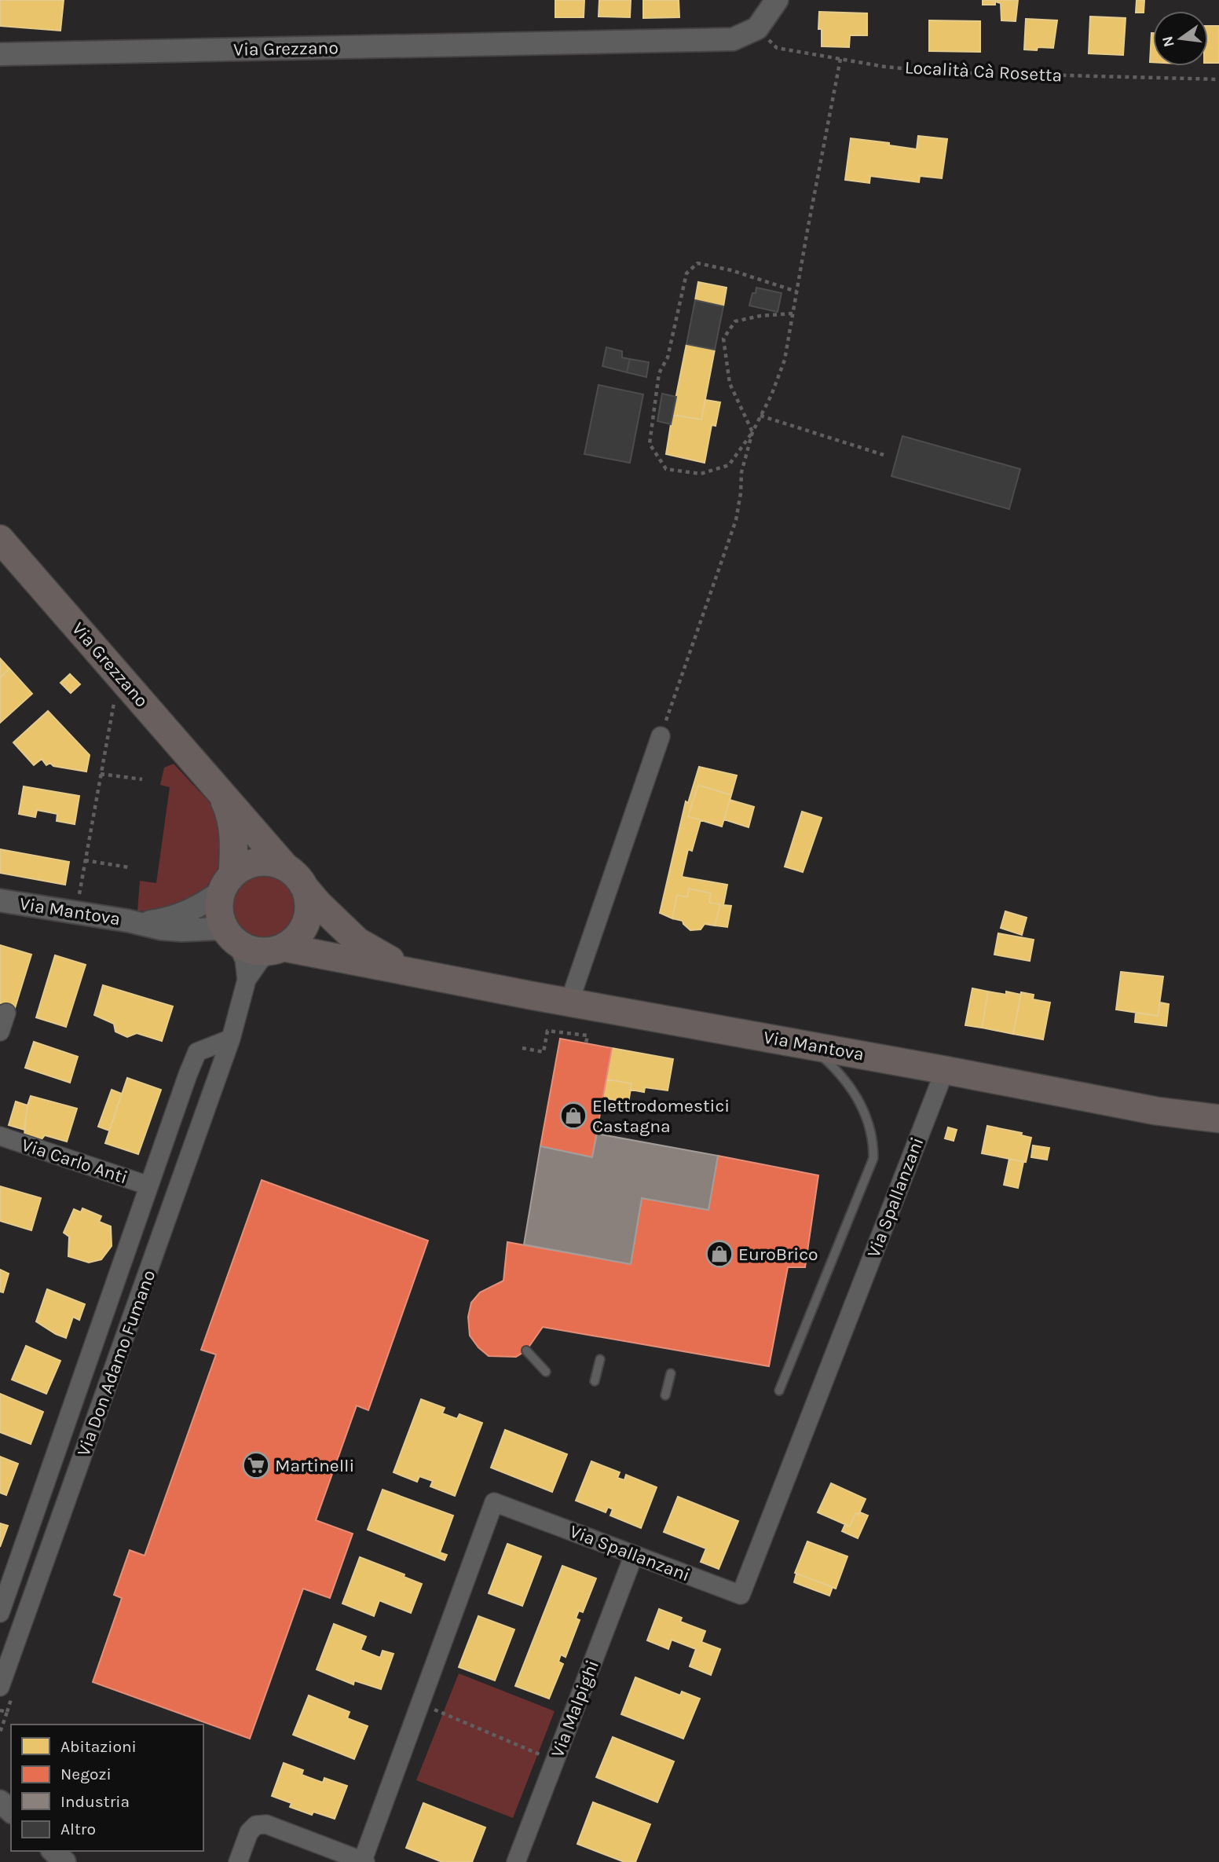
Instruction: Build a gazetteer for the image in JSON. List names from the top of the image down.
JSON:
{
  "streets": {
    "main road": ["Via Grezzano", "Via Mantova"],
    "street": [
      "Via Carlo Anti",
      "Via Spallanzani",
      "Via Don Adamo Fumano",
      "Via Malpighi"
    ],
    "path": ["Località Cà Rosetta"]
  },
  "crossings": [
    ["Via Grezzano", "Località Cà Rosetta"],
    ["Via Grezzano", "Via Mantova"],
    ["Via Grezzano", "Via Don Adamo Fumano"],
    ["Via Mantova", "Via Spallanzani"],
    ["Via Mantova", "Via Don Adamo Fumano"],
    ["Via Carlo Anti", "Via Don Adamo Fumano"],
    ["Via Spallanzani", "Via Malpighi"]
  ],
  "places": {
    "shop": ["Elettrodomestici Castagna", "EuroBrico"],
    "supermarket": ["Martinelli"]
  },
  "legend": [
    "Abitazioni",
    "Negozi",
    "Industria",
    "Altro"
  ],
  "north": "left"
}
